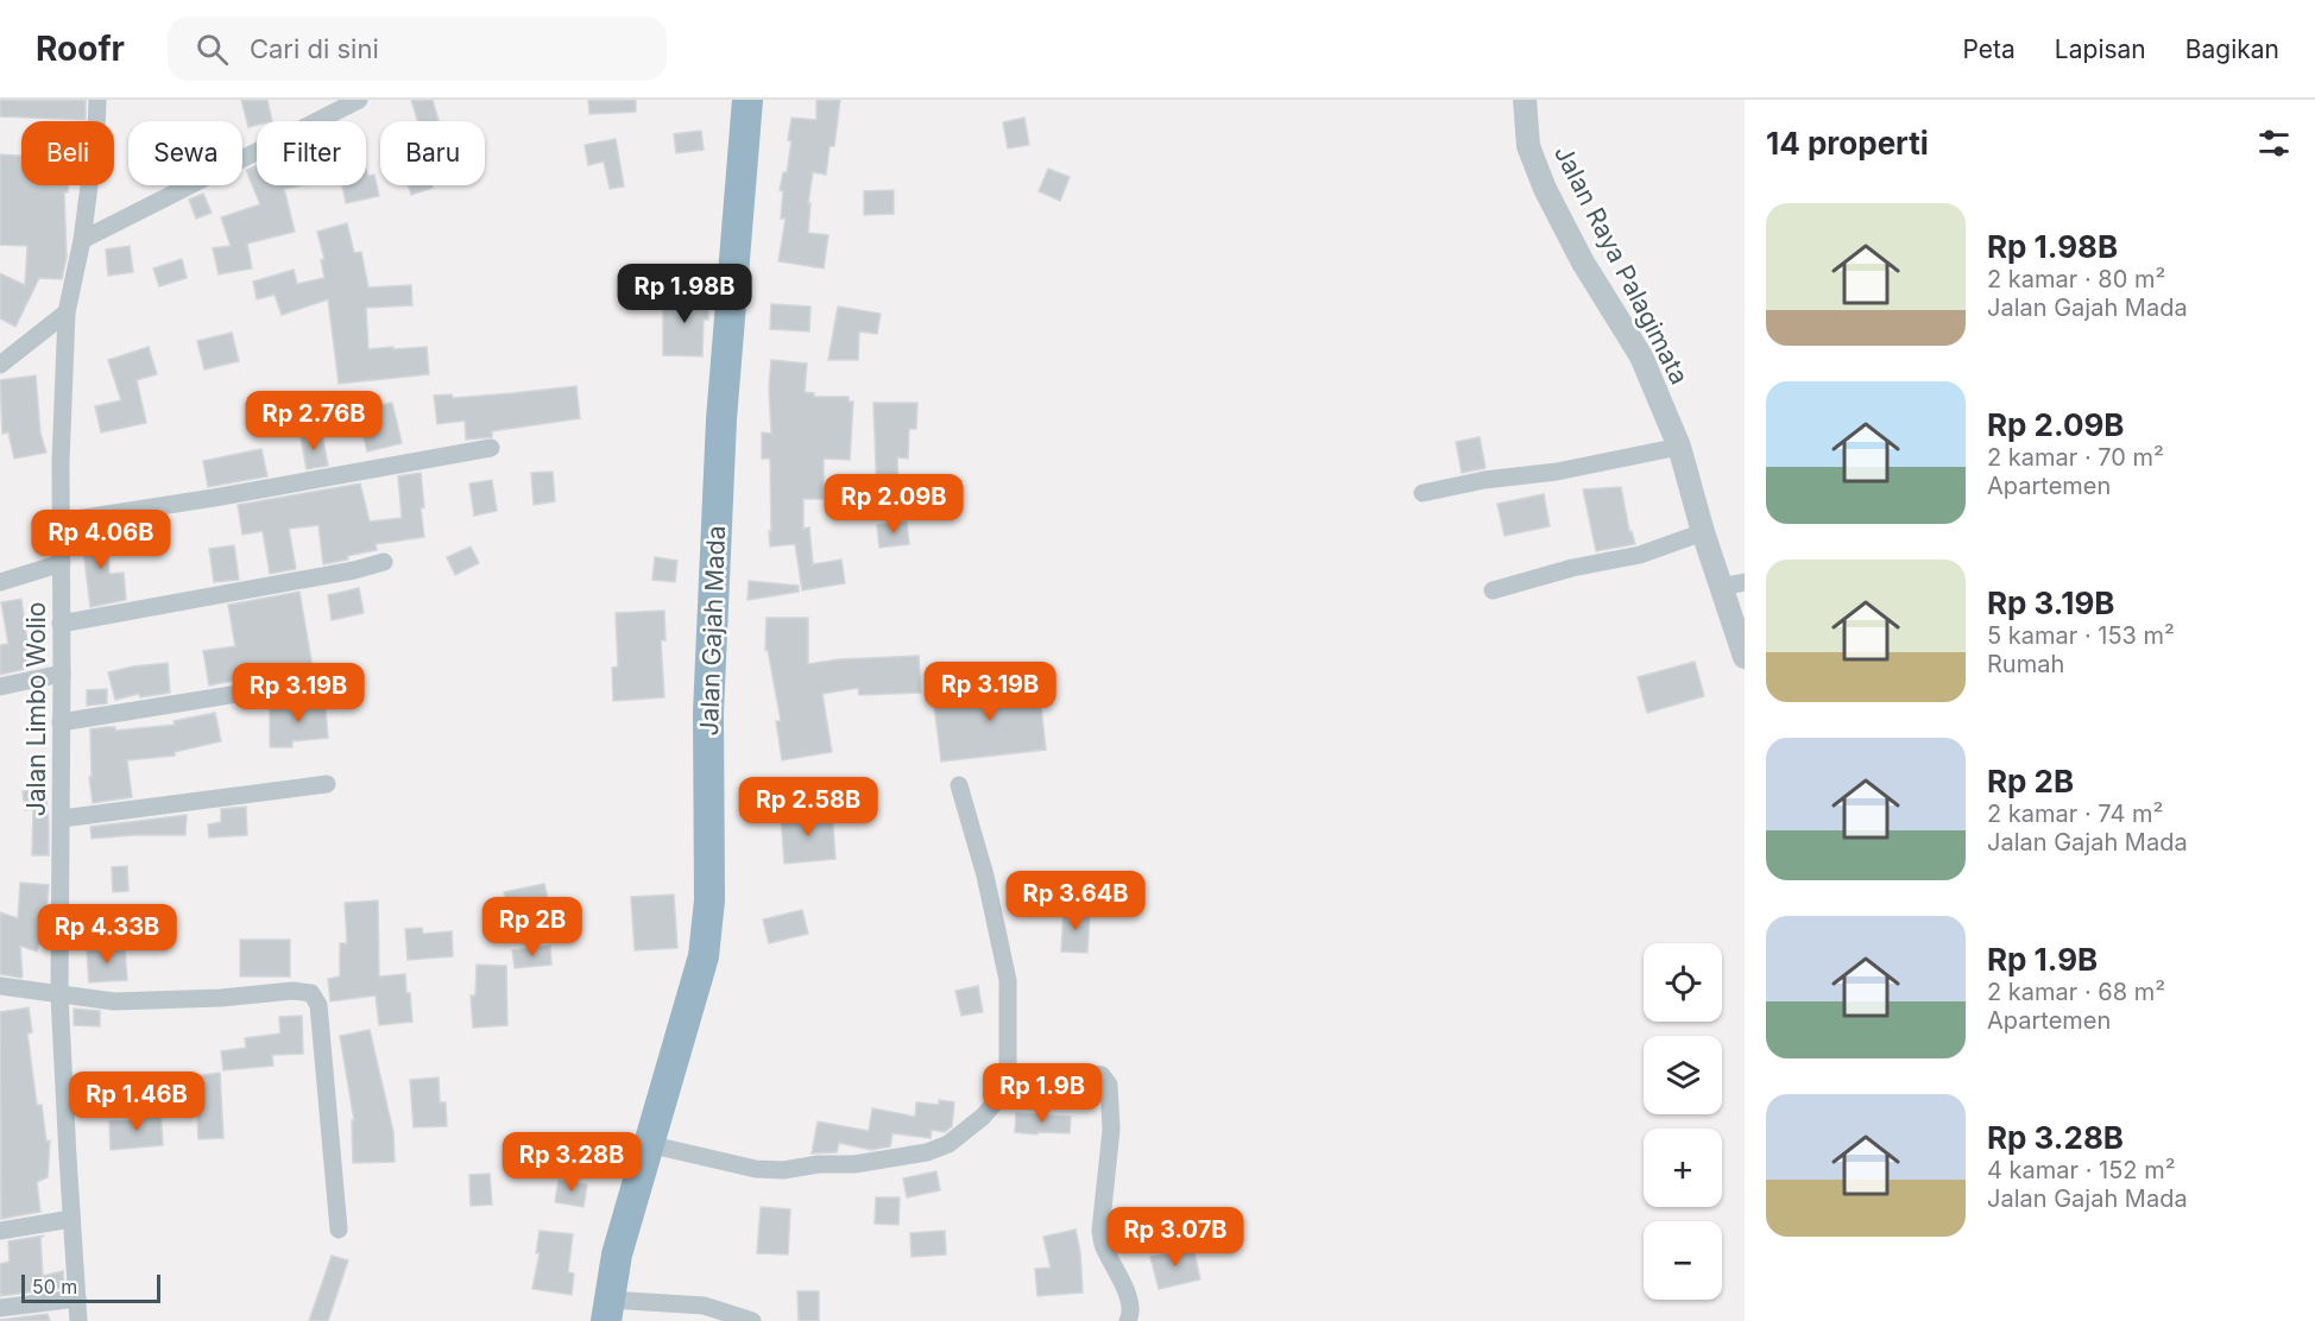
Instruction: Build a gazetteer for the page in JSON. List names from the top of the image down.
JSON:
{
  "streets": {
    "highway": ["Jalan Gajah Mada"],
    "street": ["Jalan Raya Palagimata", "Jalan Limbo Wolio"]
  },
  "scale_bar": "50 m",
  "page": {
    "header": "Roofr",
    "search": "Cari di sini",
    "nav": ["Peta", "Lapisan", "Bagikan"],
    "heading": "14 properti",
    "chip": [
      "Beli",
      "Sewa",
      "Filter",
      "Baru"
    ],
    "list": [
      {
        "name": "Rp 1.98B",
        "note": "2 kamar · 80 m² · Jalan Gajah Mada"
      },
      {
        "name": "Rp 2.09B",
        "note": "2 kamar · 70 m² · Apartemen"
      },
      {
        "name": "Rp 3.19B",
        "note": "5 kamar · 153 m² · Rumah"
      },
      {
        "name": "Rp 2B",
        "note": "2 kamar · 74 m² · Jalan Gajah Mada"
      },
      {
        "name": "Rp 1.9B",
        "note": "2 kamar · 68 m² · Apartemen"
      },
      {
        "name": "Rp 3.28B",
        "note": "4 kamar · 152 m² · Jalan Gajah Mada"
      }
    ],
    "price": [
      "Rp 1.98B",
      "Rp 2.76B",
      "Rp 2.09B",
      "Rp 4.06B",
      "Rp 3.19B",
      "Rp 3.19B",
      "Rp 2.58B",
      "Rp 3.64B",
      "Rp 2B",
      "Rp 4.33B",
      "Rp 1.9B",
      "Rp 1.46B",
      "Rp 3.28B",
      "Rp 3.07B"
    ],
    "map_buttons": ["+", "−"],
    "scale": "50 m"
  }
}
